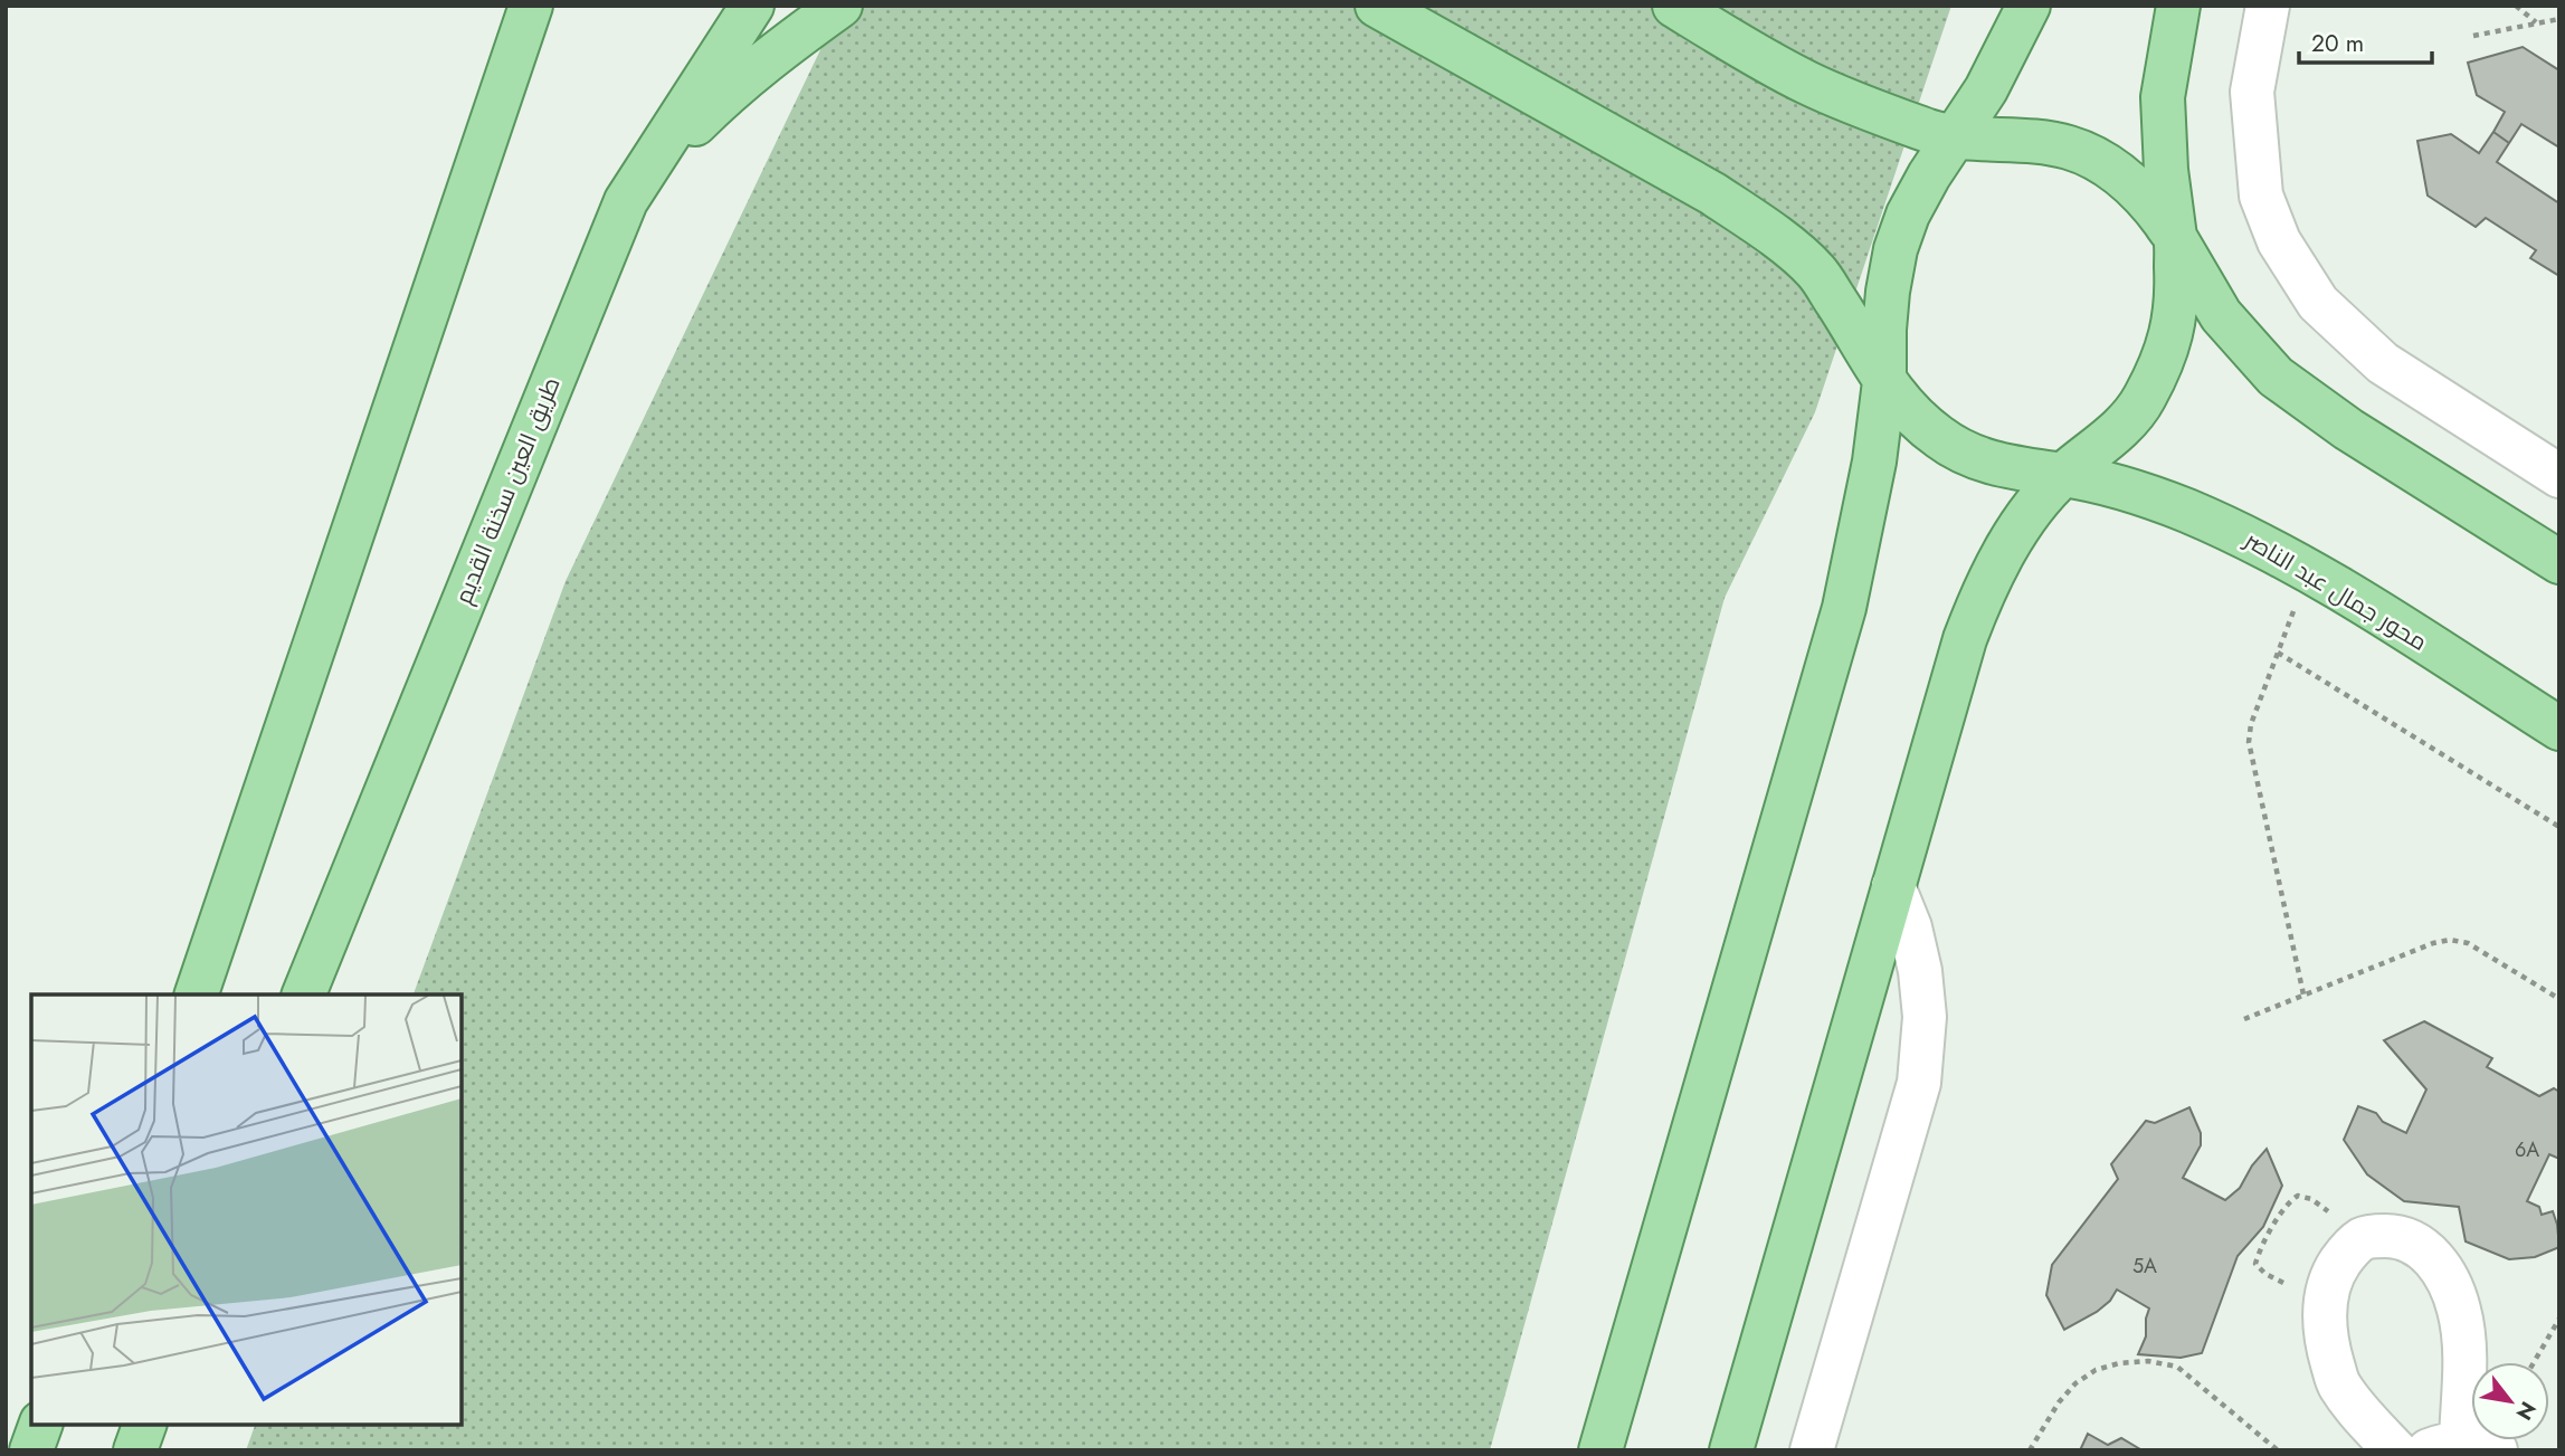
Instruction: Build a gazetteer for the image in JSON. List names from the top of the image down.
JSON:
{
  "streets": {
    "main road": ["طريق العين سخنة القديم", "محور جمال عبد الناصر"]
  },
  "house_numbers": ["6A", "5A"],
  "scale_bar": "20 m",
  "north": "bottom right"
}
